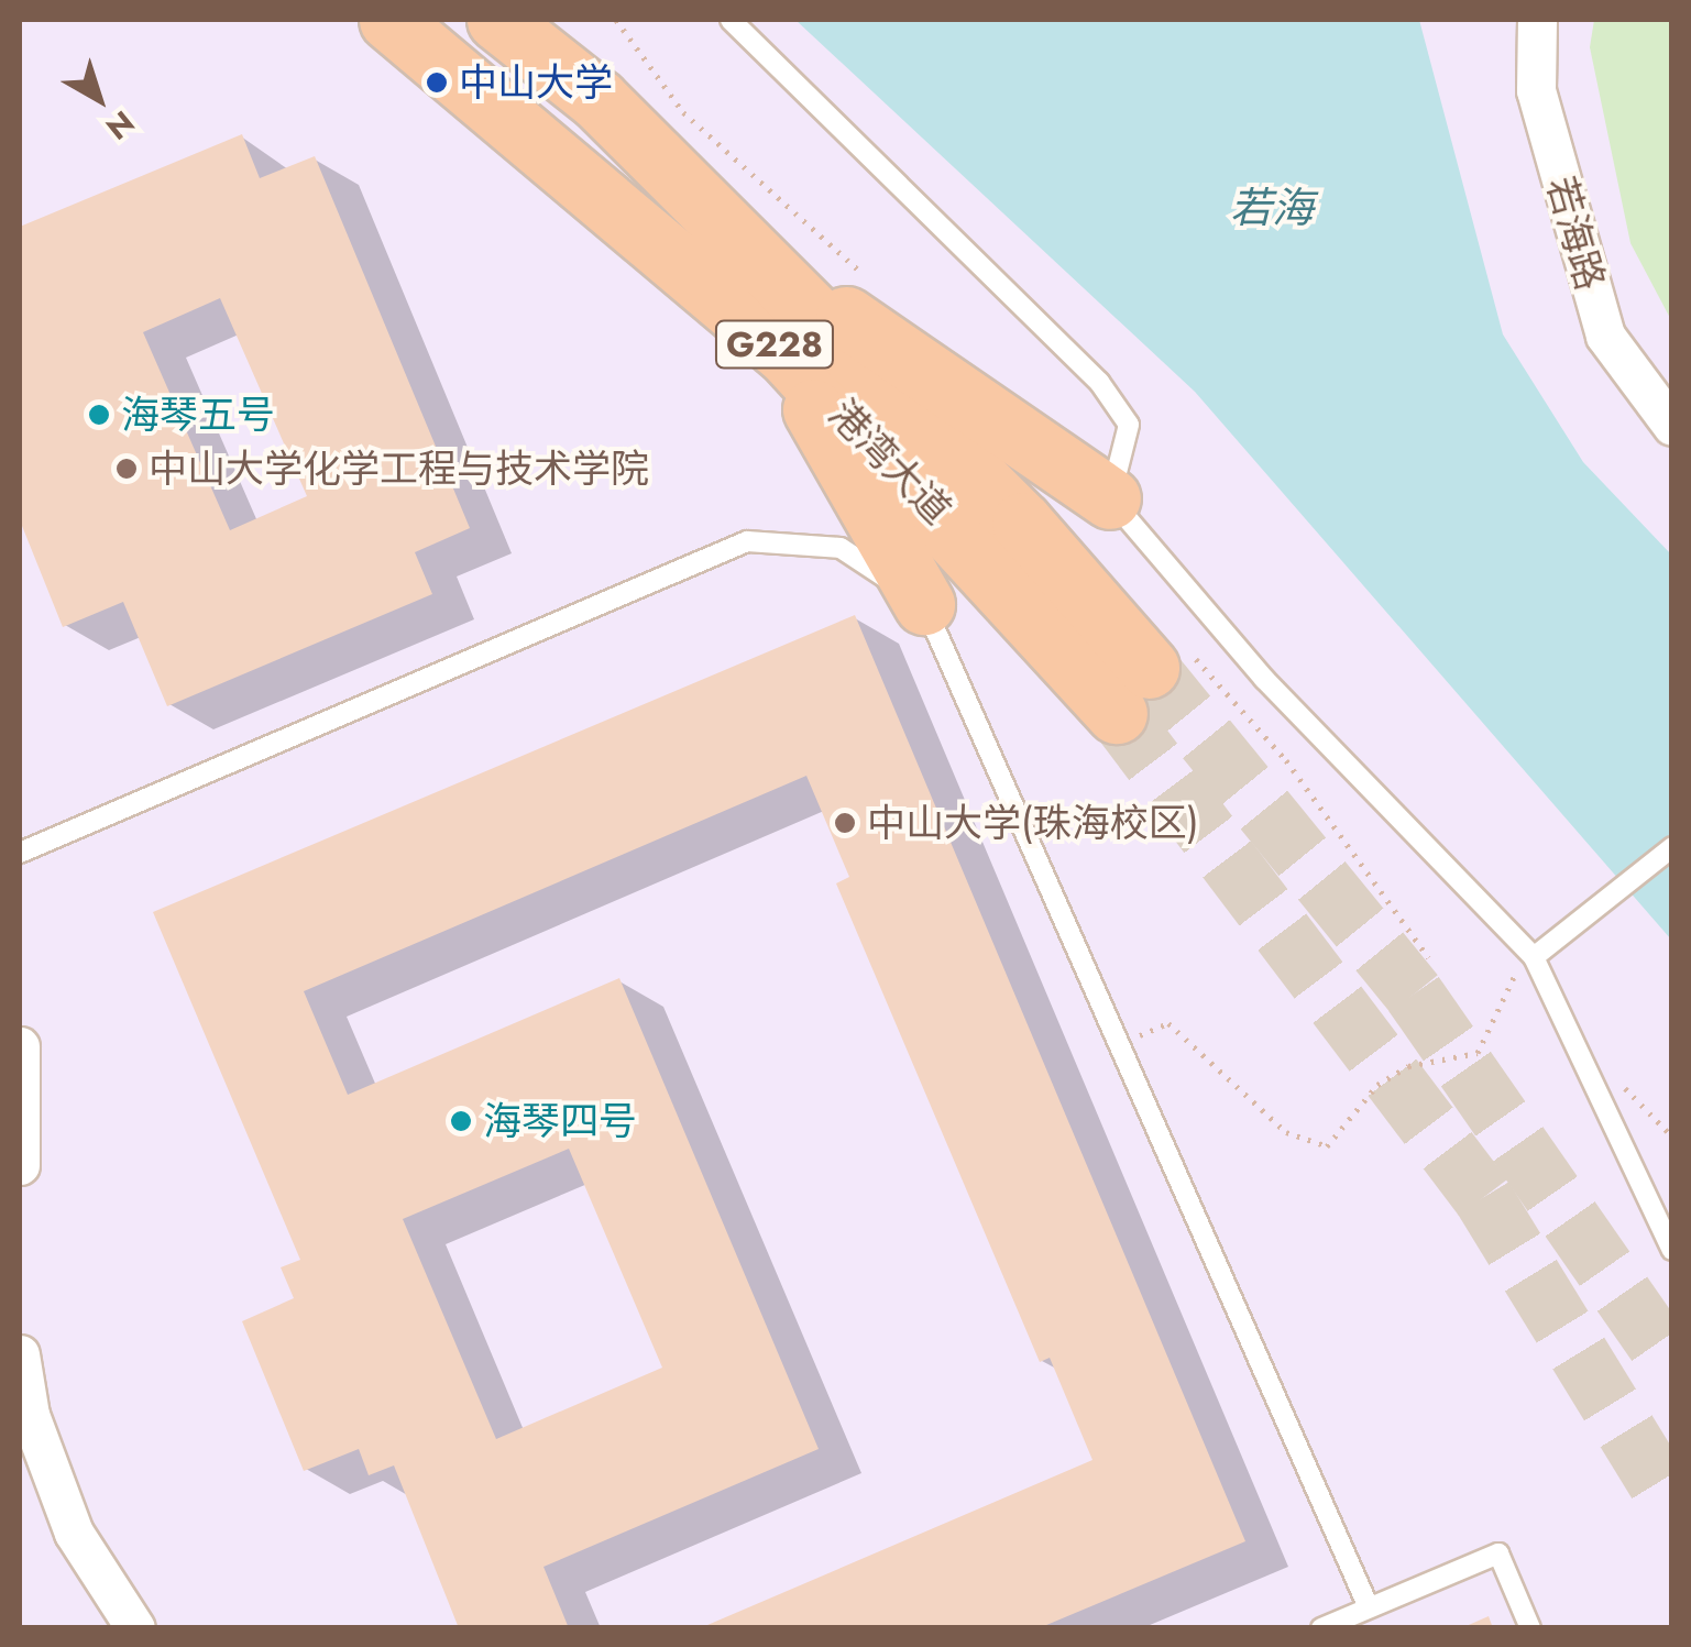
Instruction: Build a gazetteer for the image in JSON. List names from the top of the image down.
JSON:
{
  "streets": {
    "highway": ["G228", "港湾大道"],
    "street": ["若海路"]
  },
  "water": ["若海"],
  "places": [
    "中山大学",
    "海琴五号",
    "中山大学化学工程与技术学院",
    "中山大学(珠海校区)",
    "海琴四号"
  ],
  "north": "bottom right"
}
